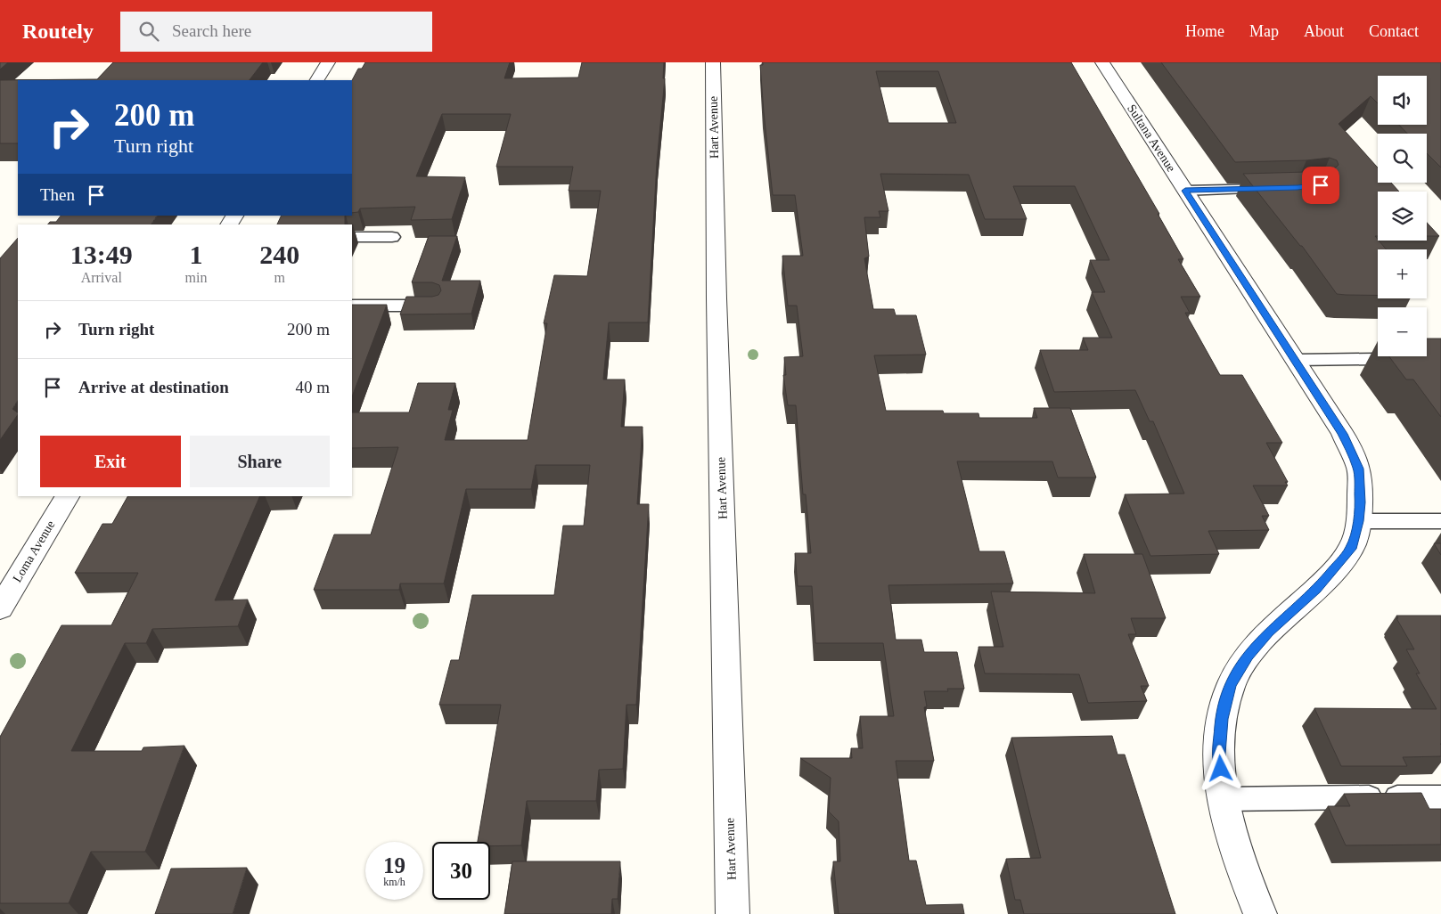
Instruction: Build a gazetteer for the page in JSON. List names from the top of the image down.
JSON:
{
  "streets": {
    "street": ["Hart Avenue", "Sultana Avenue", "Loma Avenue"]
  },
  "page": {
    "header": "Routely",
    "search": "Search here",
    "nav": [
      "Home",
      "Map",
      "About",
      "Contact"
    ],
    "map_buttons": ["+", "−"],
    "turn": ["200 m", "Turn right"],
    "then": "Then",
    "eta": [
      "13:49",
      "Arrival",
      "1",
      "min",
      "240",
      "m"
    ],
    "list": [
      {
        "name": "Turn right",
        "value": "200 m"
      },
      {
        "name": "Arrive at destination",
        "value": "40 m"
      }
    ],
    "buttons": ["Exit", "Share"],
    "speed": "19 km/h",
    "limit": "30"
  }
}
